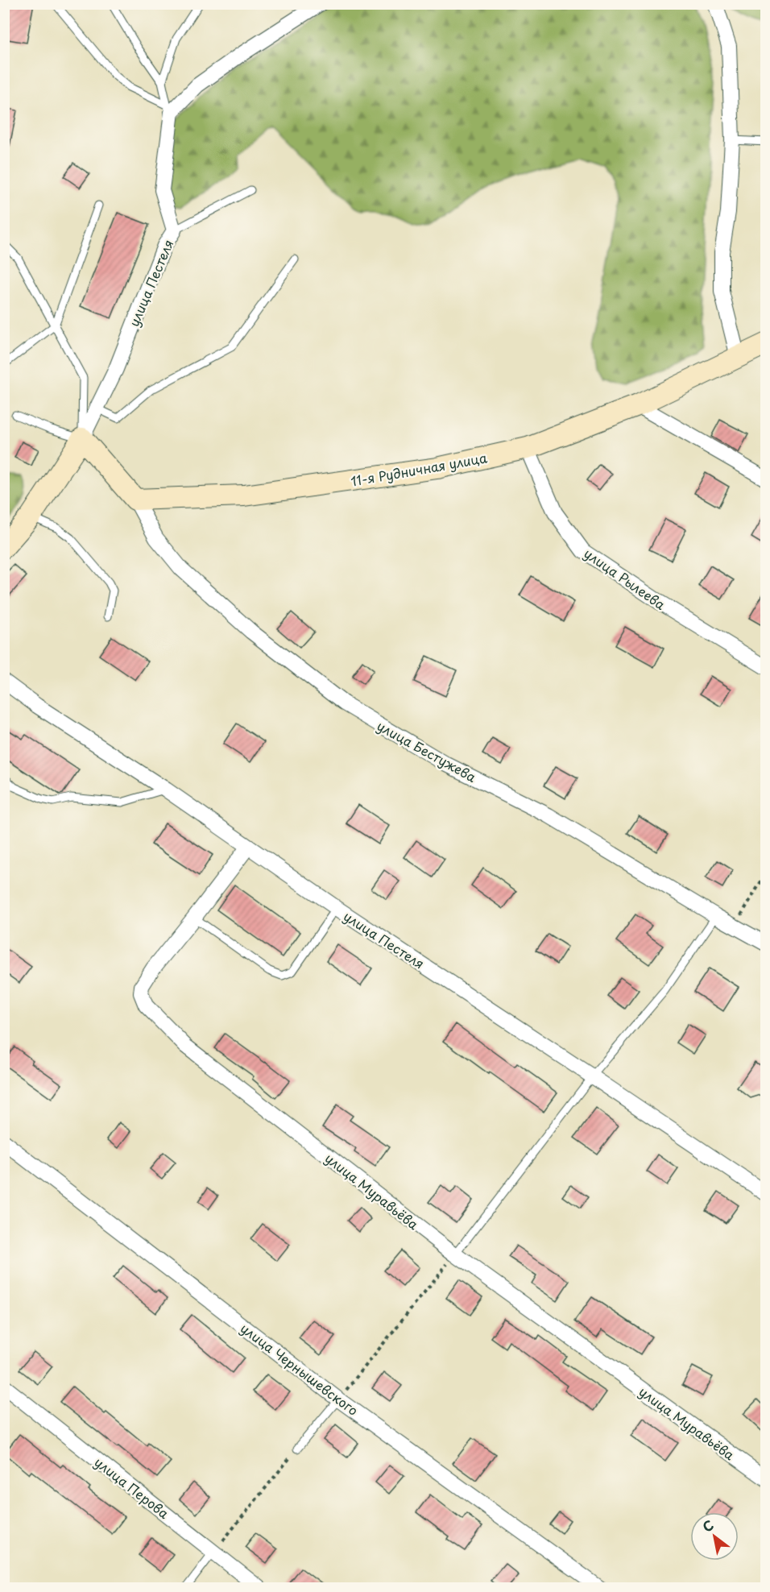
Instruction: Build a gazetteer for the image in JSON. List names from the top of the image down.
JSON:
{
  "streets": {
    "main road": ["улица Пестеля", "11-я Рудничная улица"],
    "street": [
      "улица Рылеева",
      "улица Бестужева",
      "улица Муравьёва",
      "улица Чернышевского",
      "улица Перова"
    ]
  },
  "crossings": [
    ["улица Пестеля", "улица Муравьёва"],
    ["11-я Рудничная улица", "улица Рылеева"],
    ["11-я Рудничная улица", "улица Бестужева"]
  ],
  "north": "top left"
}
